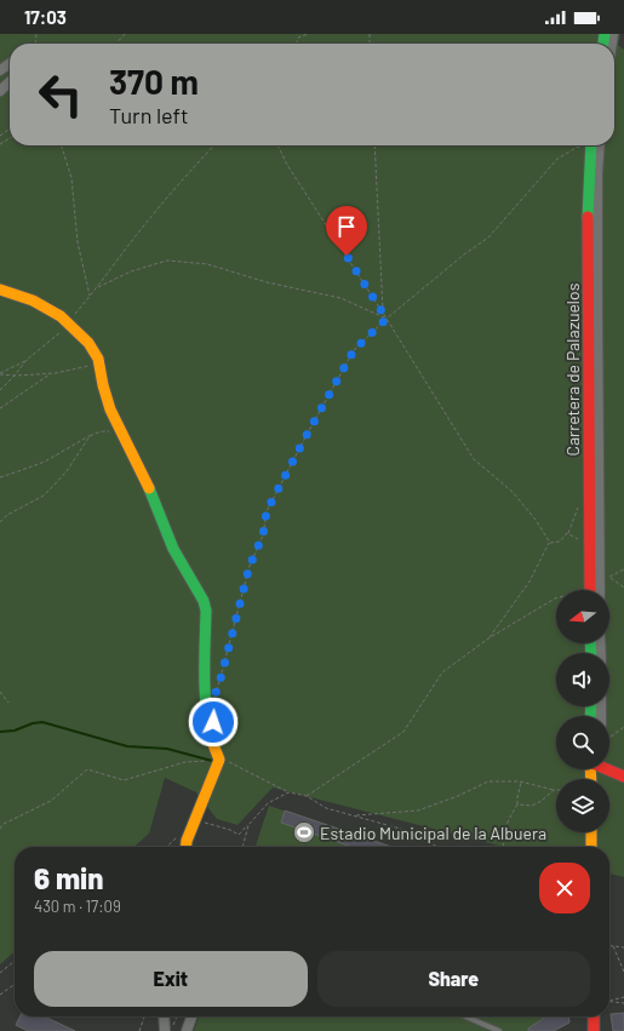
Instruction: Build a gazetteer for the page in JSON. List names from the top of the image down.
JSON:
{
  "streets": {
    "street": ["Carretera de Palazuelos"]
  },
  "places": {
    "sports": ["Estadio Municipal de la Albuera"]
  },
  "north": "left",
  "page": {
    "status": "17:03",
    "turn": ["370 m", "Turn left"],
    "heading": ["6 min", "430 m · 17:09"],
    "buttons": ["Exit", "Share"]
  }
}
